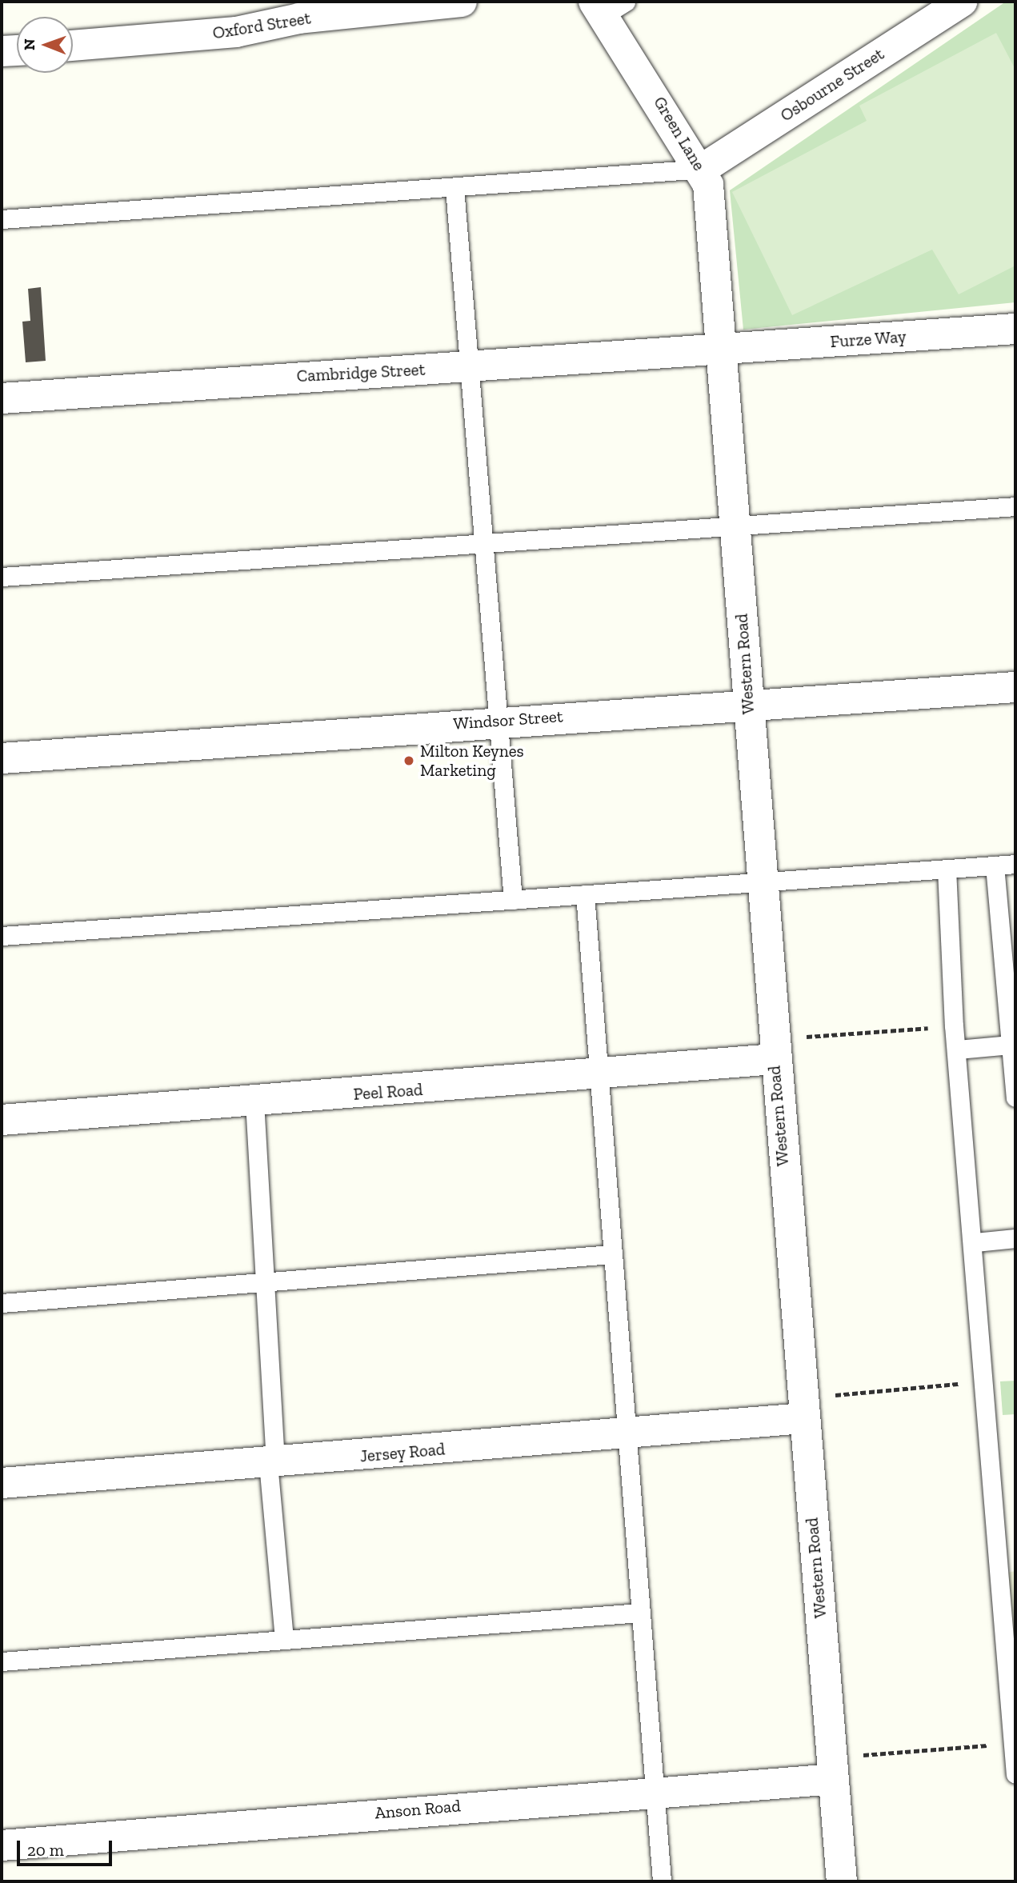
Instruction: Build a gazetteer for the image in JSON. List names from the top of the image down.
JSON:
{
  "streets": {
    "street": [
      "Oxford Street",
      "Osbourne Street",
      "Green Lane",
      "Furze Way",
      "Cambridge Street",
      "Western Road",
      "Windsor Street",
      "Peel Road",
      "Jersey Road",
      "Anson Road"
    ]
  },
  "crossings": [
    ["Osbourne Street", "Green Lane"],
    ["Green Lane", "Furze Way"],
    ["Green Lane", "Cambridge Street"],
    ["Green Lane", "Western Road"],
    ["Furze Way", "Cambridge Street"],
    ["Furze Way", "Western Road"],
    ["Cambridge Street", "Western Road"],
    ["Western Road", "Windsor Street"],
    ["Western Road", "Peel Road"],
    ["Western Road", "Jersey Road"],
    ["Western Road", "Anson Road"]
  ],
  "places": ["Milton Keynes Marketing"],
  "scale_bar": "20 m",
  "north": "left"
}
